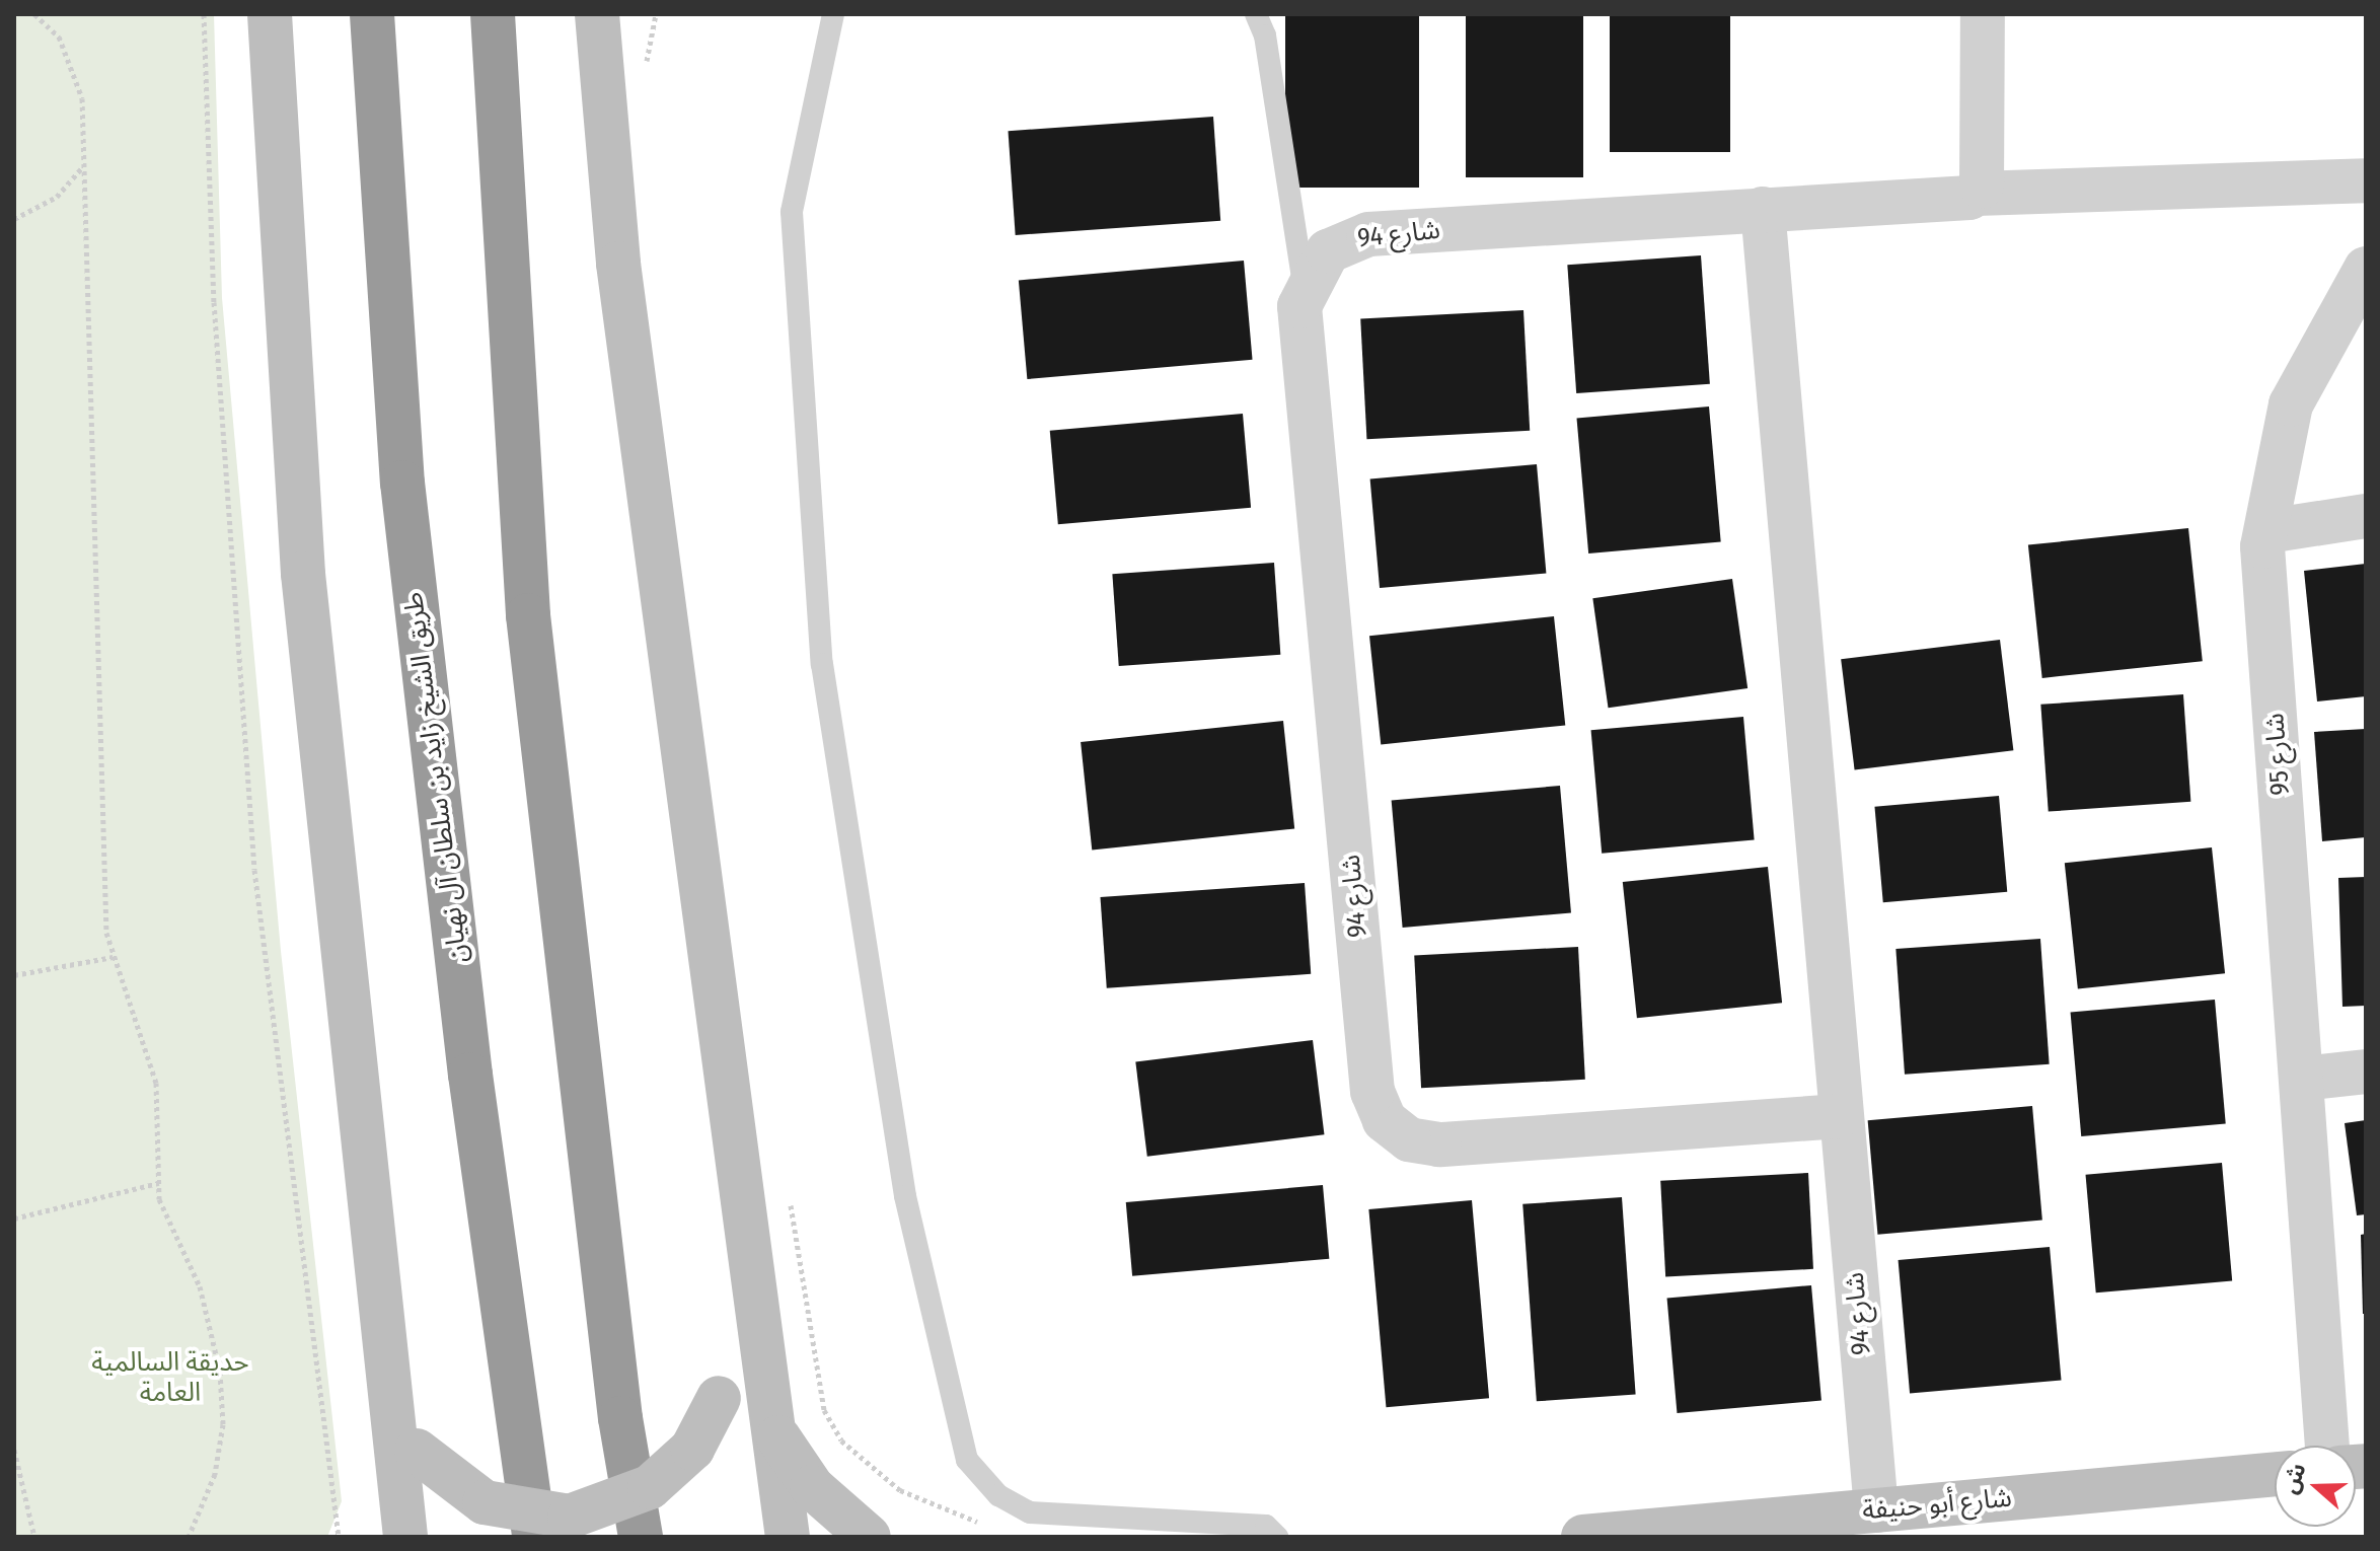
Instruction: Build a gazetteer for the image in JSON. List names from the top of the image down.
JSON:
{
  "streets": {
    "highway": ["طريق الشيخ زايد بن سلطان آل نهيان"],
    "main road": ["شارع أبو حنيفة"],
    "street": ["شارع 94", "شارع 95"]
  },
  "crossings": [
    ["شارع 94", "شارع أبو حنيفة"]
  ],
  "parks": ["حديقة السالمية العامة"],
  "north": "left"
}
